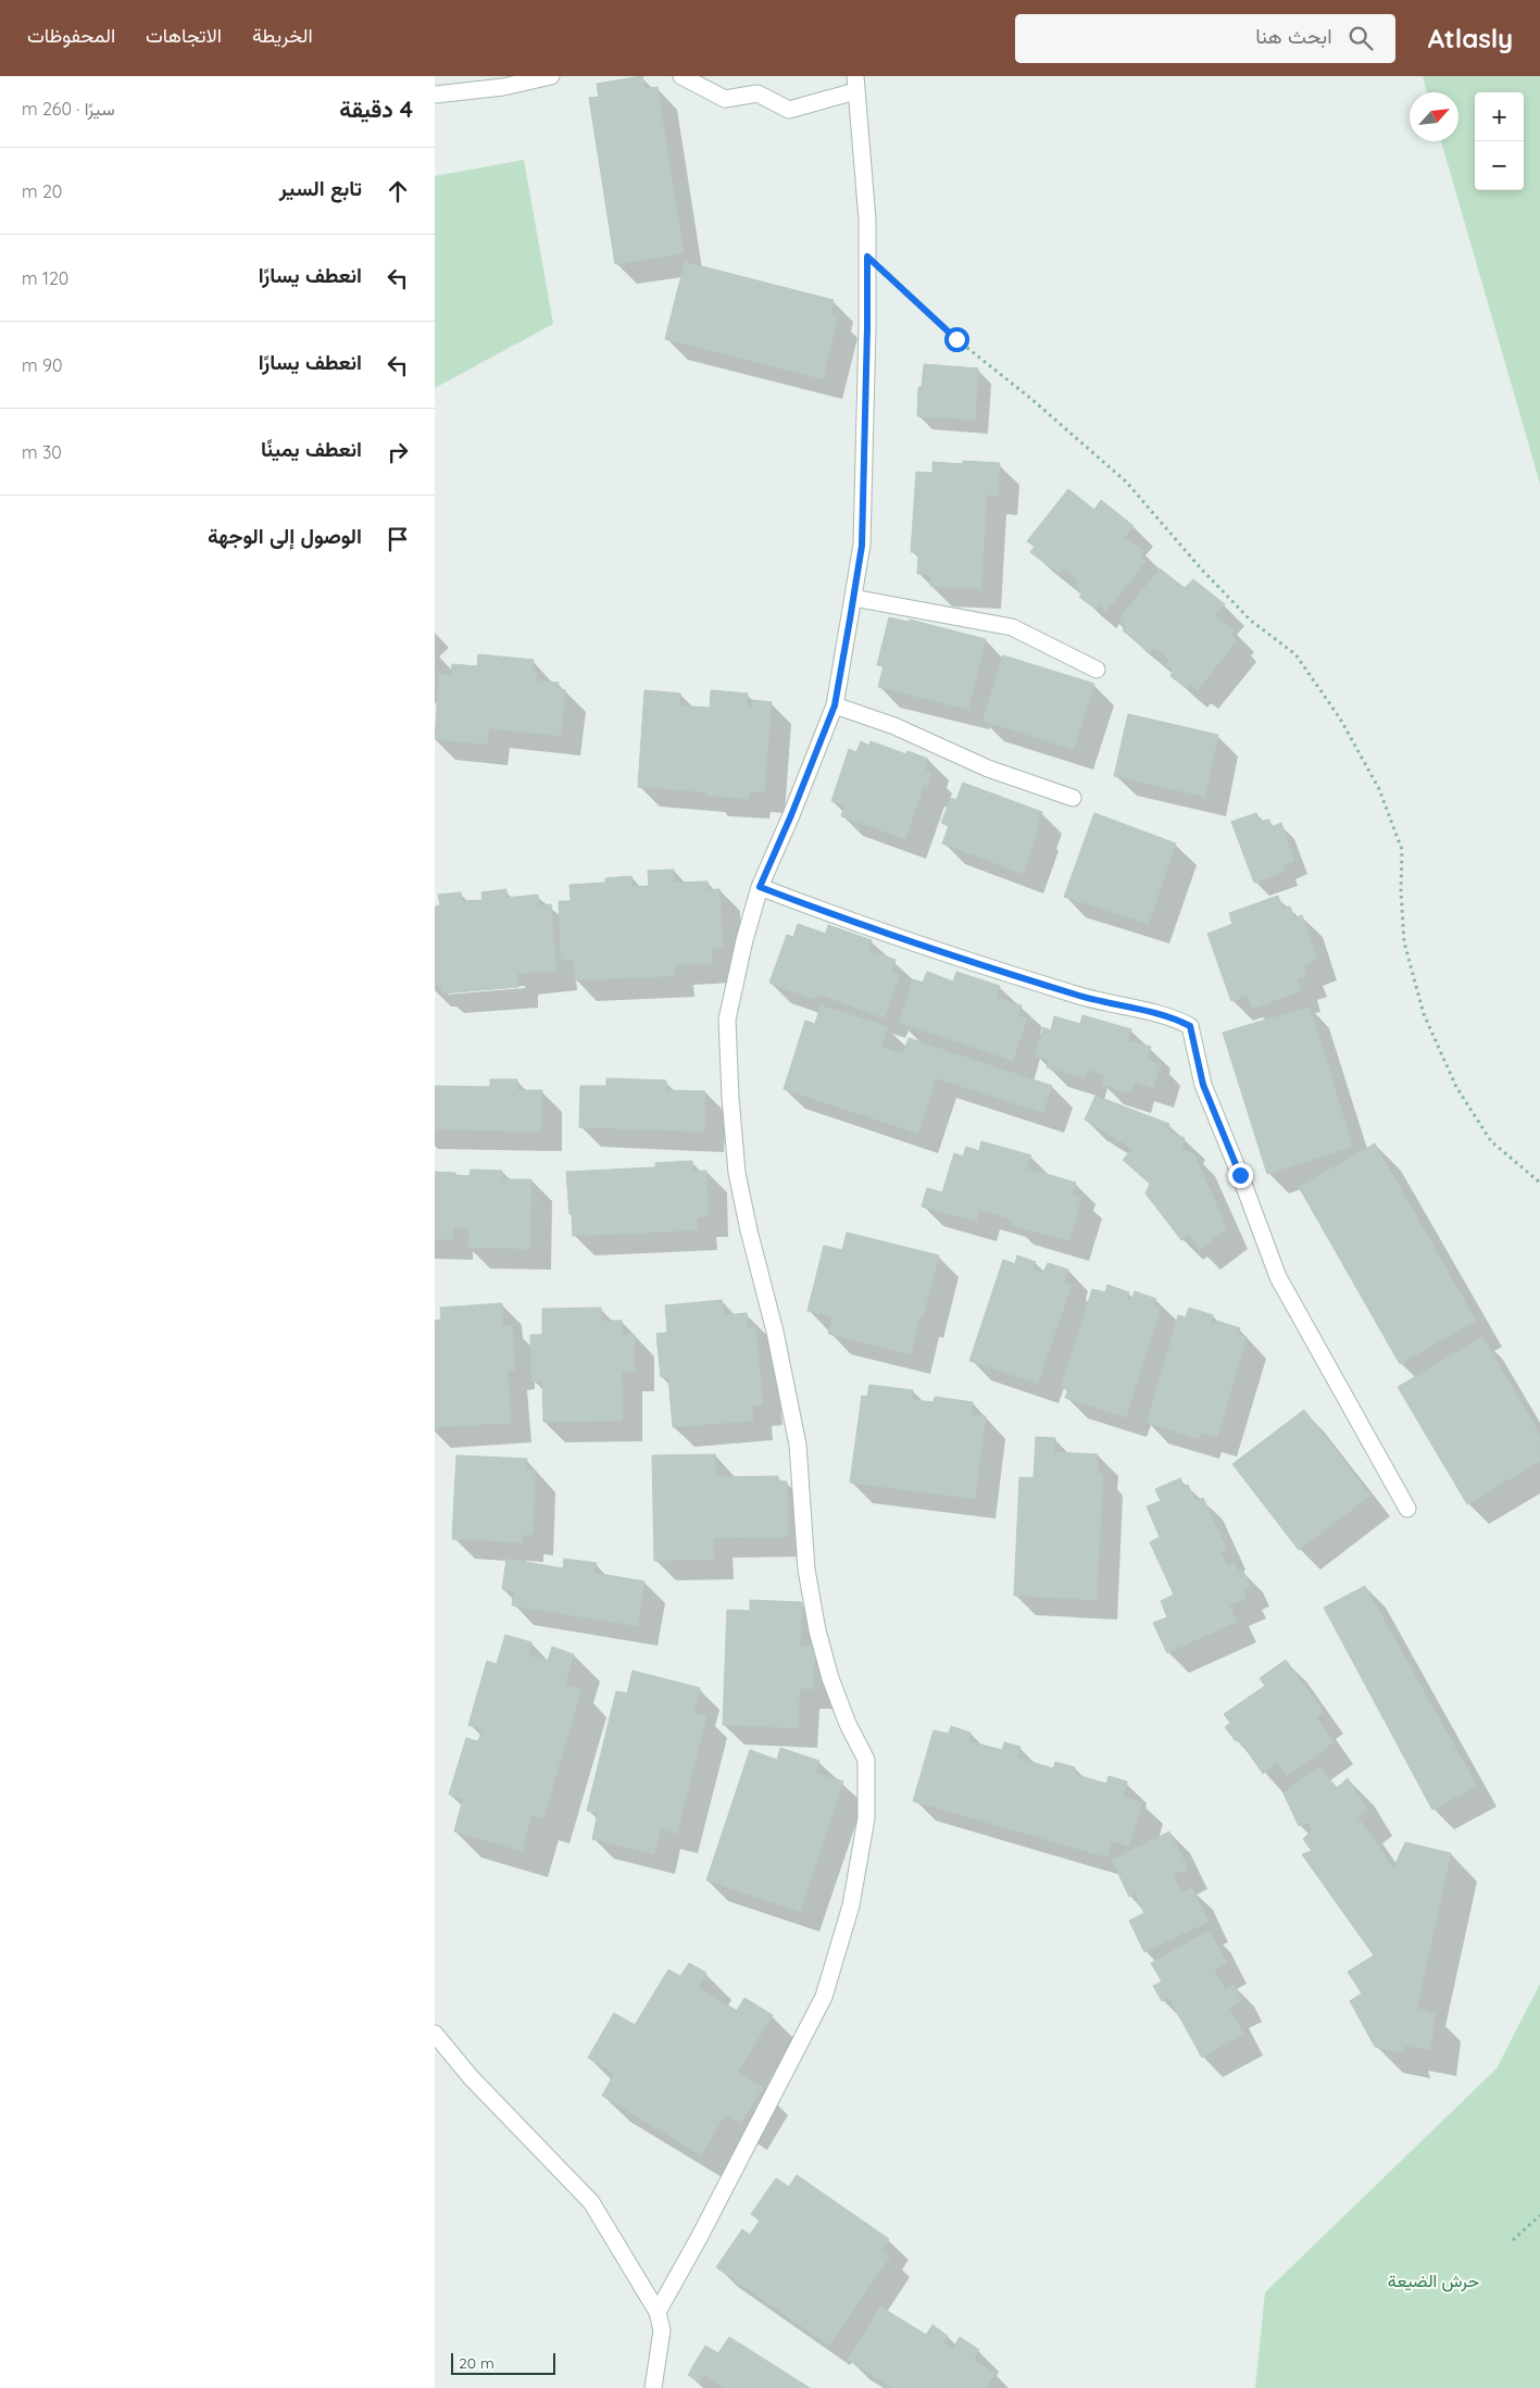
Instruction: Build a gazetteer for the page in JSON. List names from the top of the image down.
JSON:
{
  "parks": ["حرش الضيعة"],
  "scale_bar": "20 m",
  "north": "top right",
  "page": {
    "header": "Atlasly",
    "search": "ابحث هنا",
    "nav": ["الخريطة", "الاتجاهات", "المحفوظات"],
    "heading": ["4 دقيقة", "سيرًا · 260 m"],
    "map_buttons": ["+", "−"],
    "list": [
      ["تابع السير", "20 m"],
      ["انعطف يسارًا", "120 m"],
      ["انعطف يسارًا", "90 m"],
      ["انعطف يمينًا", "30 m"],
      "الوصول إلى الوجهة"
    ],
    "scale": "20 m"
  }
}
